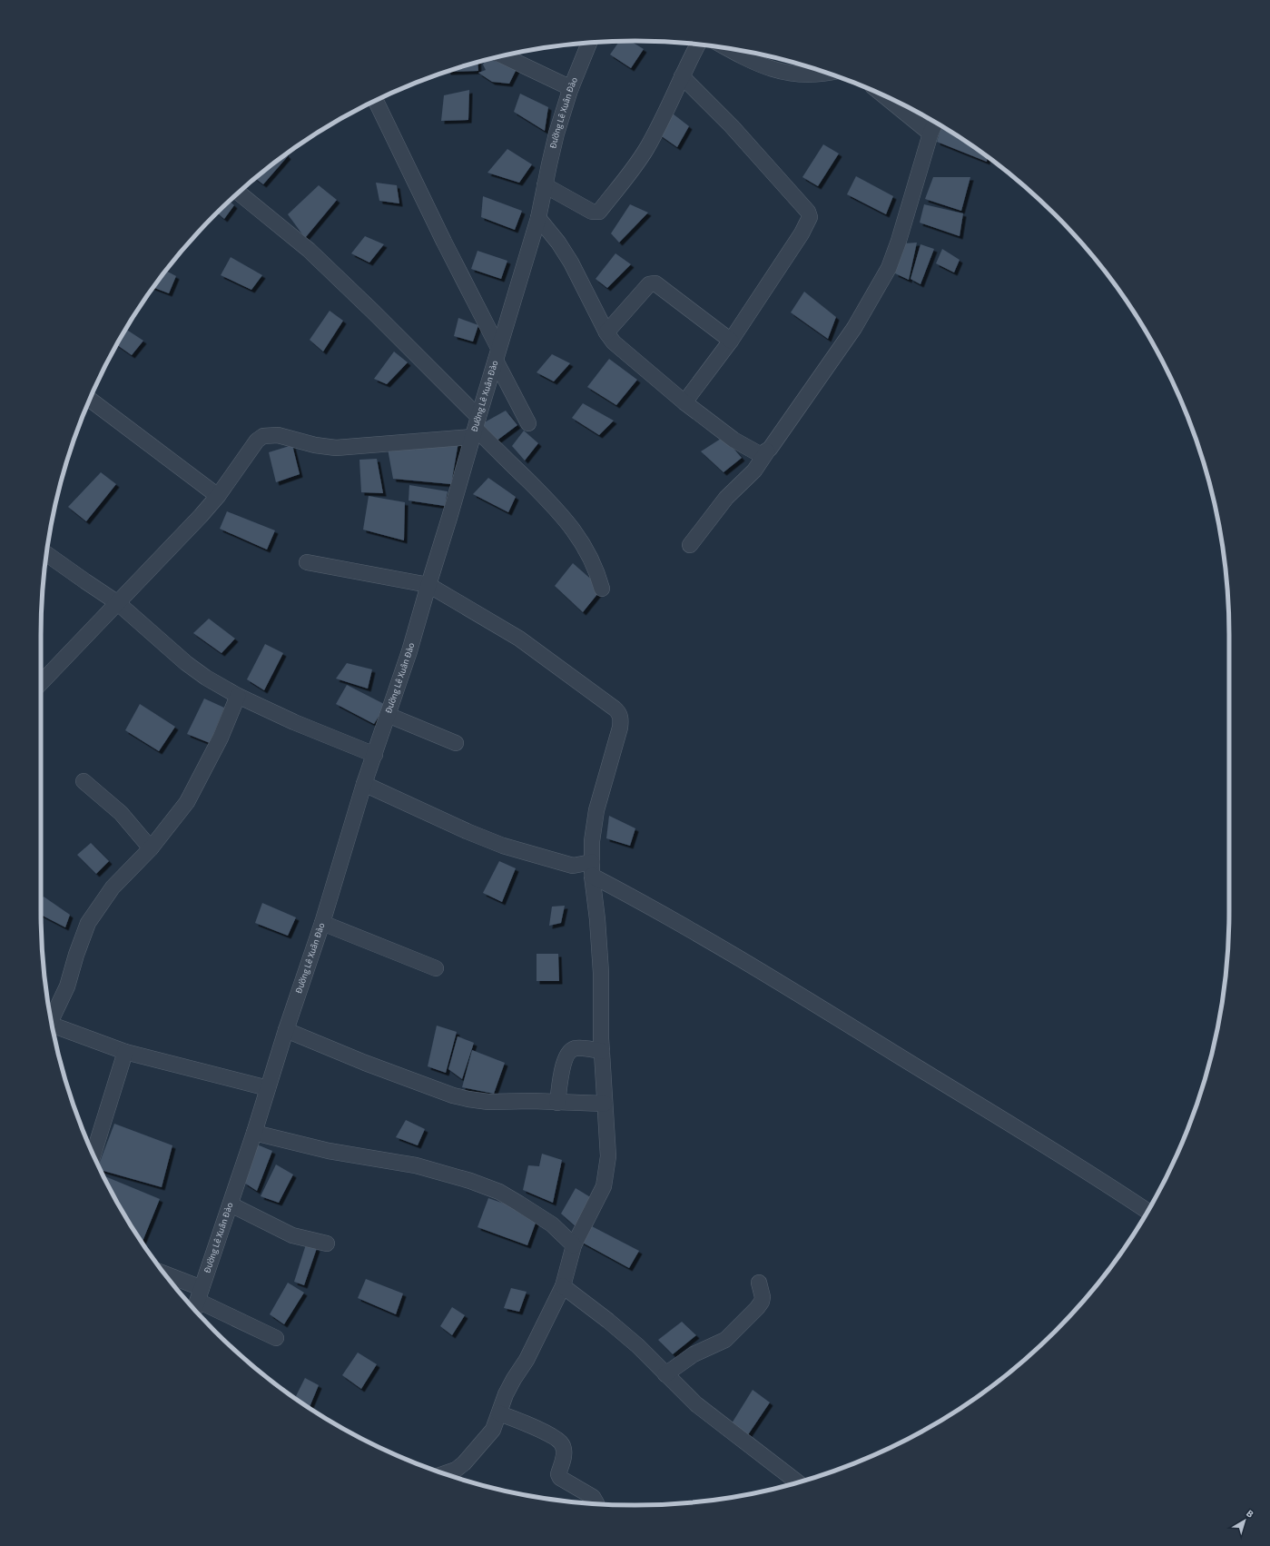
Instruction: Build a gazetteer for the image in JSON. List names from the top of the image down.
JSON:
{
  "streets": {
    "street": ["Đường Lê Xuân Đào"]
  },
  "north": "top right"
}
